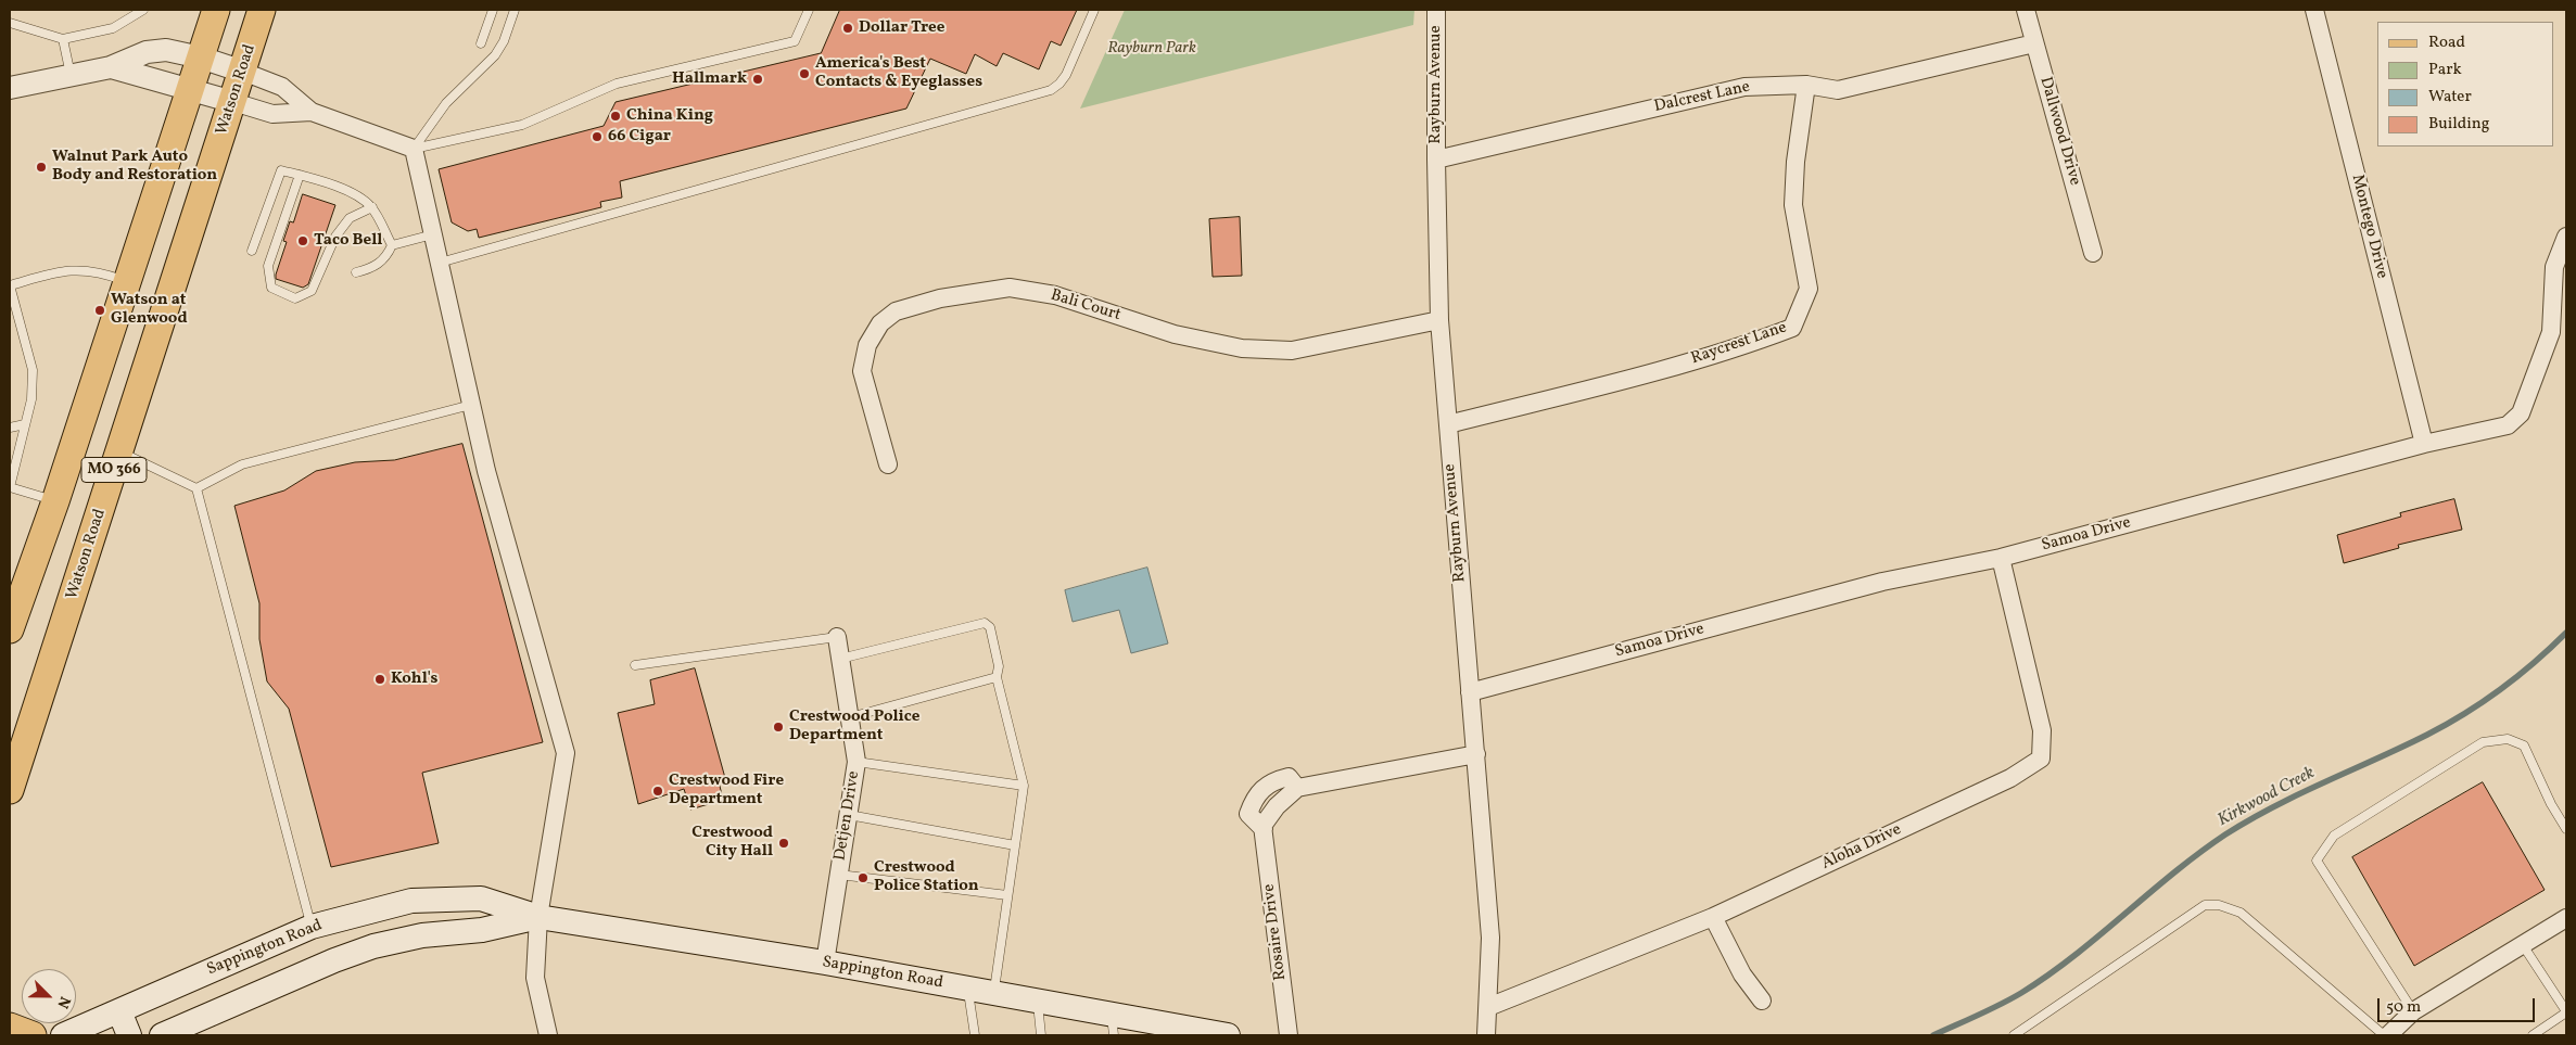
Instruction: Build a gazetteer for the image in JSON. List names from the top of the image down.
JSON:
{
  "streets": {
    "main road": ["Watson Road", "MO 366", "Sappington Road"],
    "street": [
      "Rayburn Avenue",
      "Dalcrest Lane",
      "Dallwood Drive",
      "Montego Drive",
      "Bali Court",
      "Raycrest Lane",
      "Samoa Drive",
      "Detjen Drive",
      "Aloha Drive",
      "Rosaire Drive"
    ]
  },
  "crossings": [
    ["Rayburn Avenue", "Dalcrest Lane"],
    ["Rayburn Avenue", "Bali Court"],
    ["Rayburn Avenue", "Raycrest Lane"],
    ["Rayburn Avenue", "Samoa Drive"],
    ["Rayburn Avenue", "Aloha Drive"],
    ["Rayburn Avenue", "Rosaire Drive"],
    ["Dalcrest Lane", "Dallwood Drive"],
    ["Dalcrest Lane", "Raycrest Lane"],
    ["Montego Drive", "Samoa Drive"],
    ["Samoa Drive", "Aloha Drive"],
    ["Detjen Drive", "Sappington Road"]
  ],
  "water": ["Kirkwood Creek"],
  "parks": ["Rayburn Park"],
  "places": [
    "Dollar Tree",
    "America's Best Contacts & Eyeglasses",
    "Hallmark",
    "China King",
    "66 Cigar",
    "Walnut Park Auto Body and Restoration",
    "Taco Bell",
    "Watson at Glenwood",
    "Kohl's",
    "Crestwood Police Department",
    "Crestwood Fire Department",
    "Crestwood City Hall",
    "Crestwood Police Station"
  ],
  "legend": [
    "Road",
    "Park",
    "Water",
    "Building"
  ],
  "scale_bar": "50 m",
  "north": "bottom right"
}
